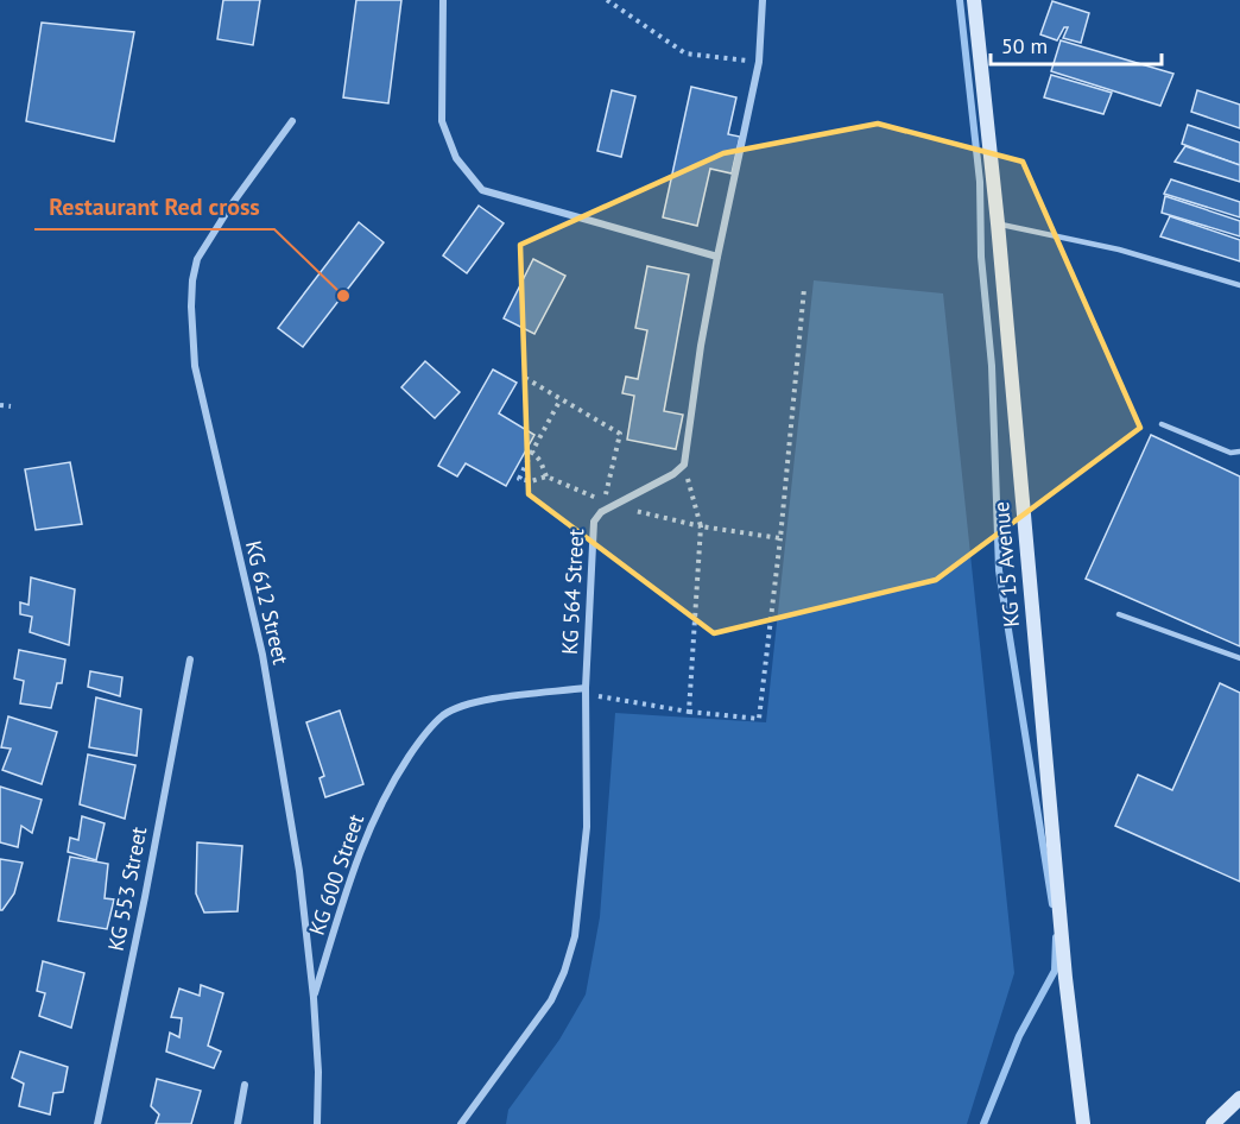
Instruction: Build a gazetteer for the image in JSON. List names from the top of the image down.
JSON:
{
  "streets": {
    "main road": ["KG 15 Avenue"],
    "street": [
      "KG 564 Street",
      "KG 612 Street",
      "KG 600 Street",
      "KG 553 Street"
    ]
  },
  "crossings": [
    ["KG 564 Street", "KG 600 Street"],
    ["KG 612 Street", "KG 600 Street"]
  ],
  "places": ["Restaurant Red cross"],
  "scale_bar": "50 m"
}
